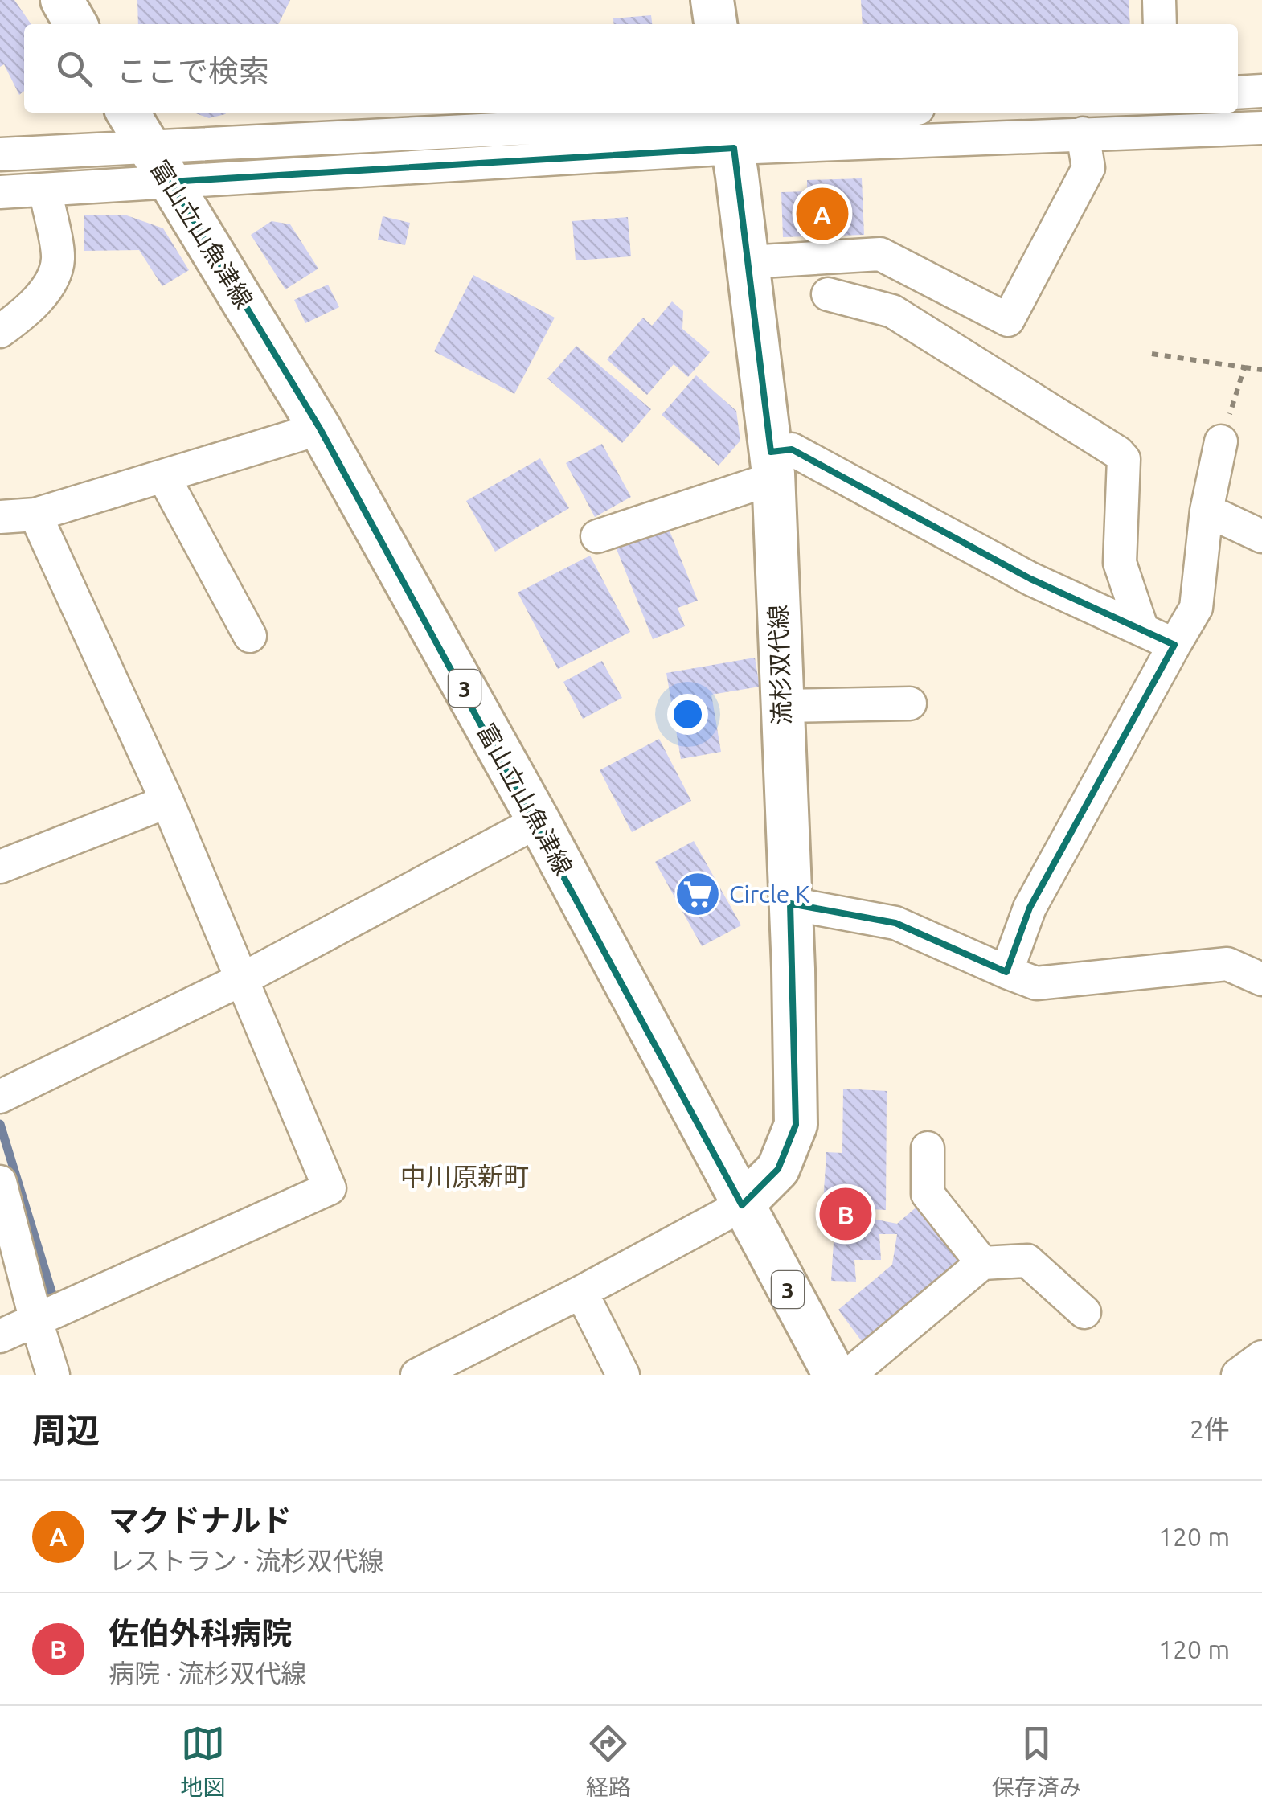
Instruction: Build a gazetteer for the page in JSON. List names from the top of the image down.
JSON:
{
  "streets": {
    "main road": ["富山立山魚津線", "流杉双代線", "3"]
  },
  "crossings": [
    ["富山立山魚津線", "流杉双代線"]
  ],
  "districts": ["中川原新町"],
  "places": {
    "supermarket": ["Circle K"]
  },
  "page": {
    "search": "ここで検索",
    "pins": ["A", "B"],
    "heading": ["周辺", "2件"],
    "list": [
      {
        "mark": "A",
        "name": "マクドナルド",
        "note": "レストラン · 流杉双代線",
        "value": "120 m"
      },
      {
        "mark": "B",
        "name": "佐伯外科病院",
        "note": "病院 · 流杉双代線",
        "value": "120 m"
      }
    ],
    "nav": ["地図", "経路", "保存済み"]
  }
}
